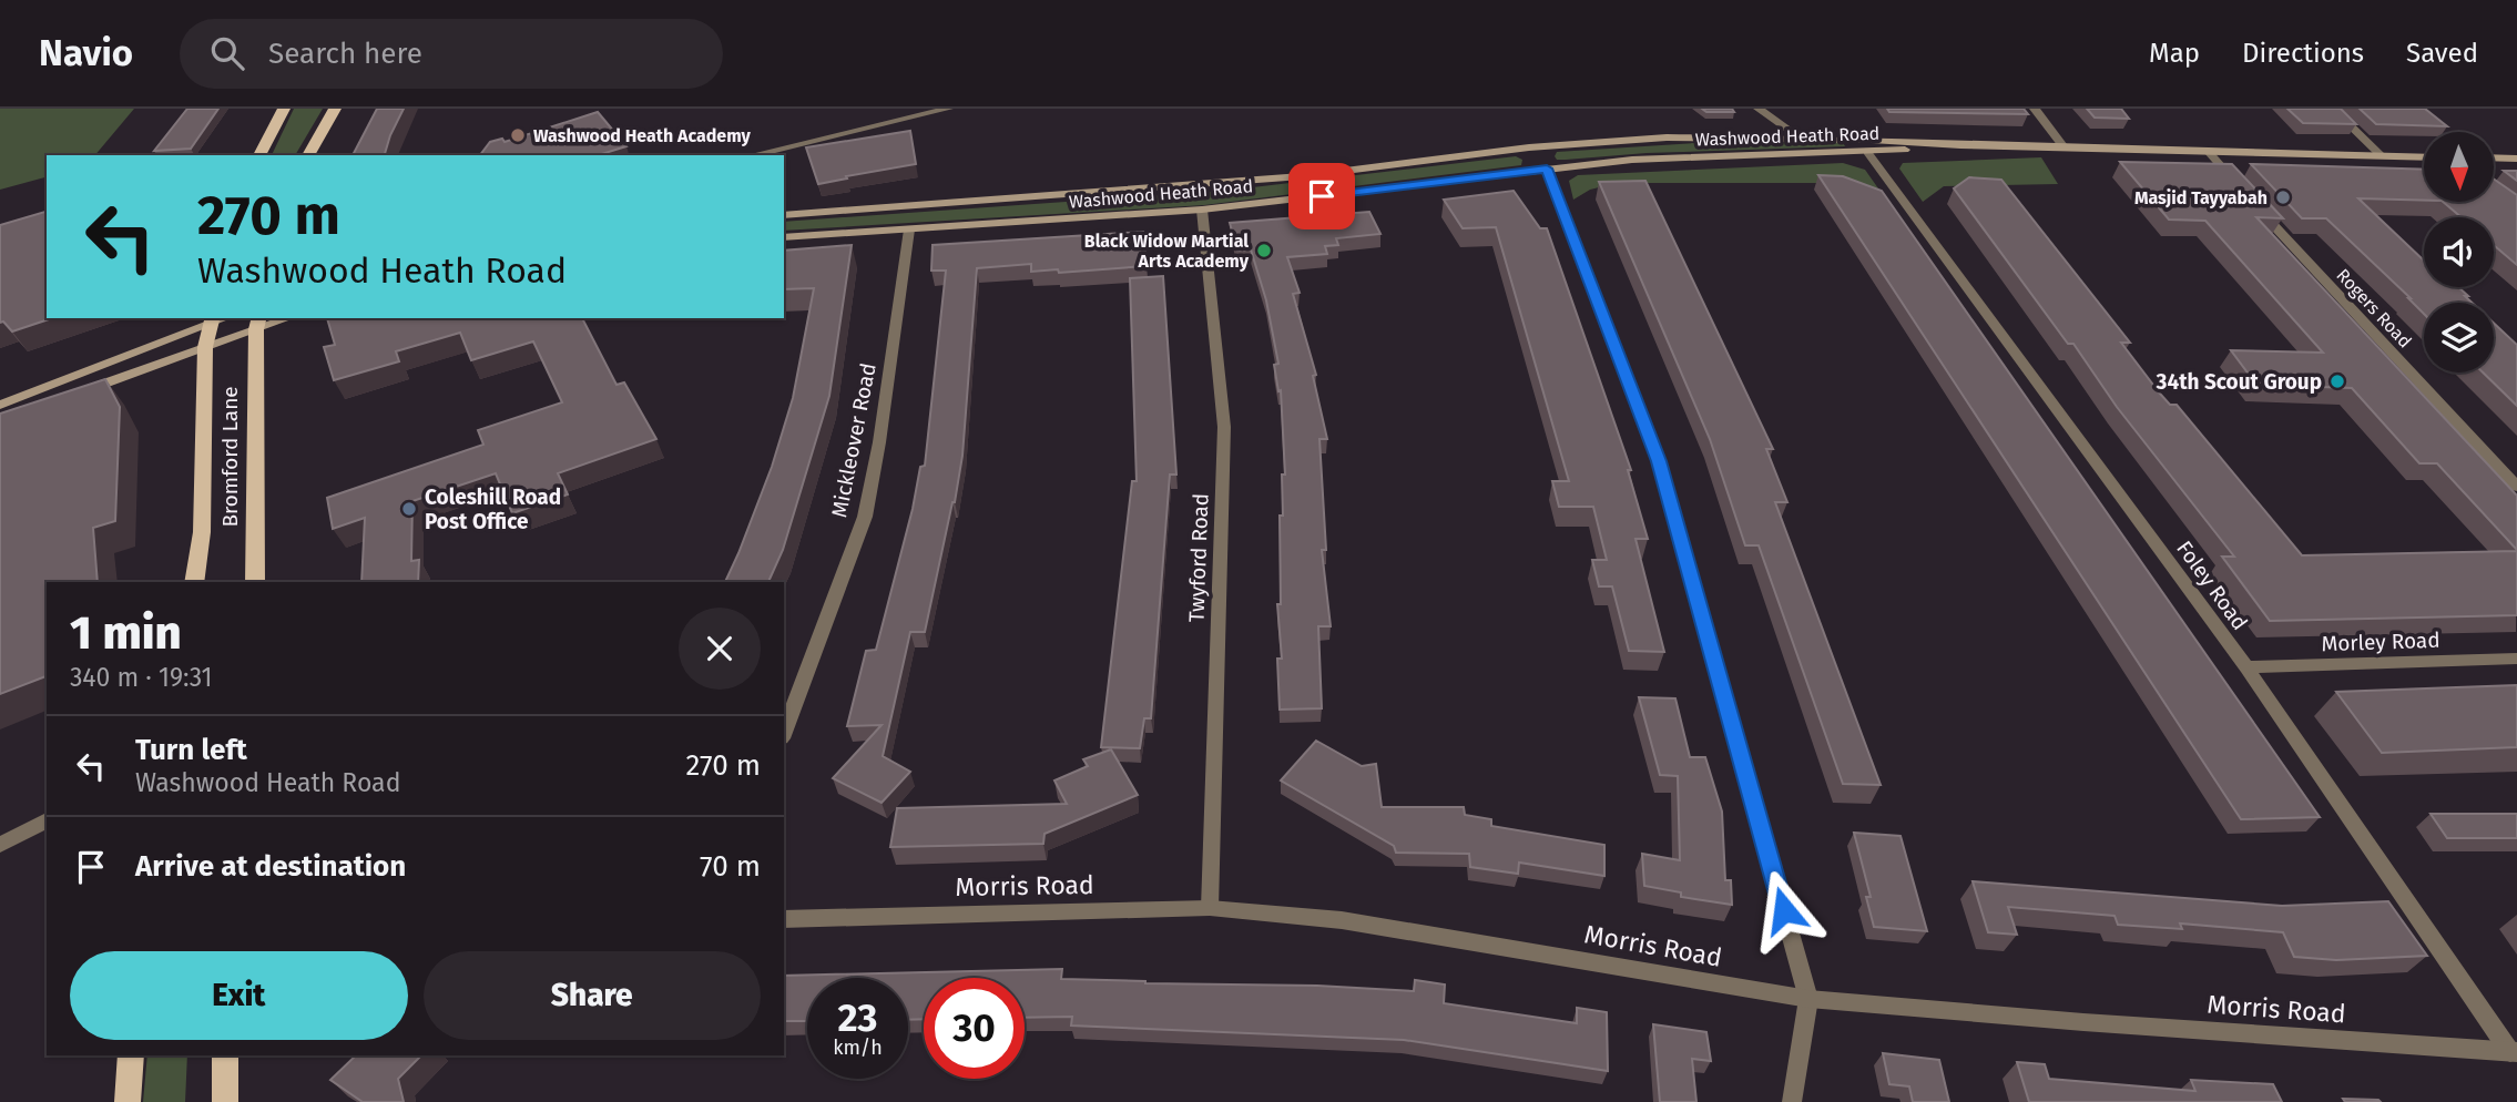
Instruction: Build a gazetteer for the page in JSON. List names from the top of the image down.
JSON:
{
  "streets": {
    "main road": ["Washwood Heath Road", "Bromford Lane"],
    "street": [
      "Rogers Road",
      "Mickleover Road",
      "Twyford Road",
      "Foley Road",
      "Morley Road",
      "Morris Road"
    ]
  },
  "crossings": [
    ["Washwood Heath Road", "Mickleover Road"],
    ["Washwood Heath Road", "Twyford Road"],
    ["Washwood Heath Road", "Foley Road"],
    ["Twyford Road", "Morris Road"],
    ["Foley Road", "Morley Road"],
    ["Foley Road", "Morris Road"]
  ],
  "places": [
    "Washwood Heath Academy",
    "Masjid Tayyabah",
    "Black Widow Martial Arts Academy",
    "34th Scout Group",
    "Coleshill Road Post Office"
  ],
  "north": "bottom",
  "page": {
    "header": "Navio",
    "search": "Search here",
    "nav": ["Map", "Directions", "Saved"],
    "turn": ["270 m", "Washwood Heath Road"],
    "heading": ["1 min", "340 m · 19:31"],
    "list": [
      {
        "name": "Turn left",
        "note": "Washwood Heath Road",
        "value": "270 m"
      },
      {
        "name": "Arrive at destination",
        "value": "70 m"
      }
    ],
    "buttons": ["Exit", "Share"],
    "speed": "23 km/h",
    "limit": "30"
  }
}
